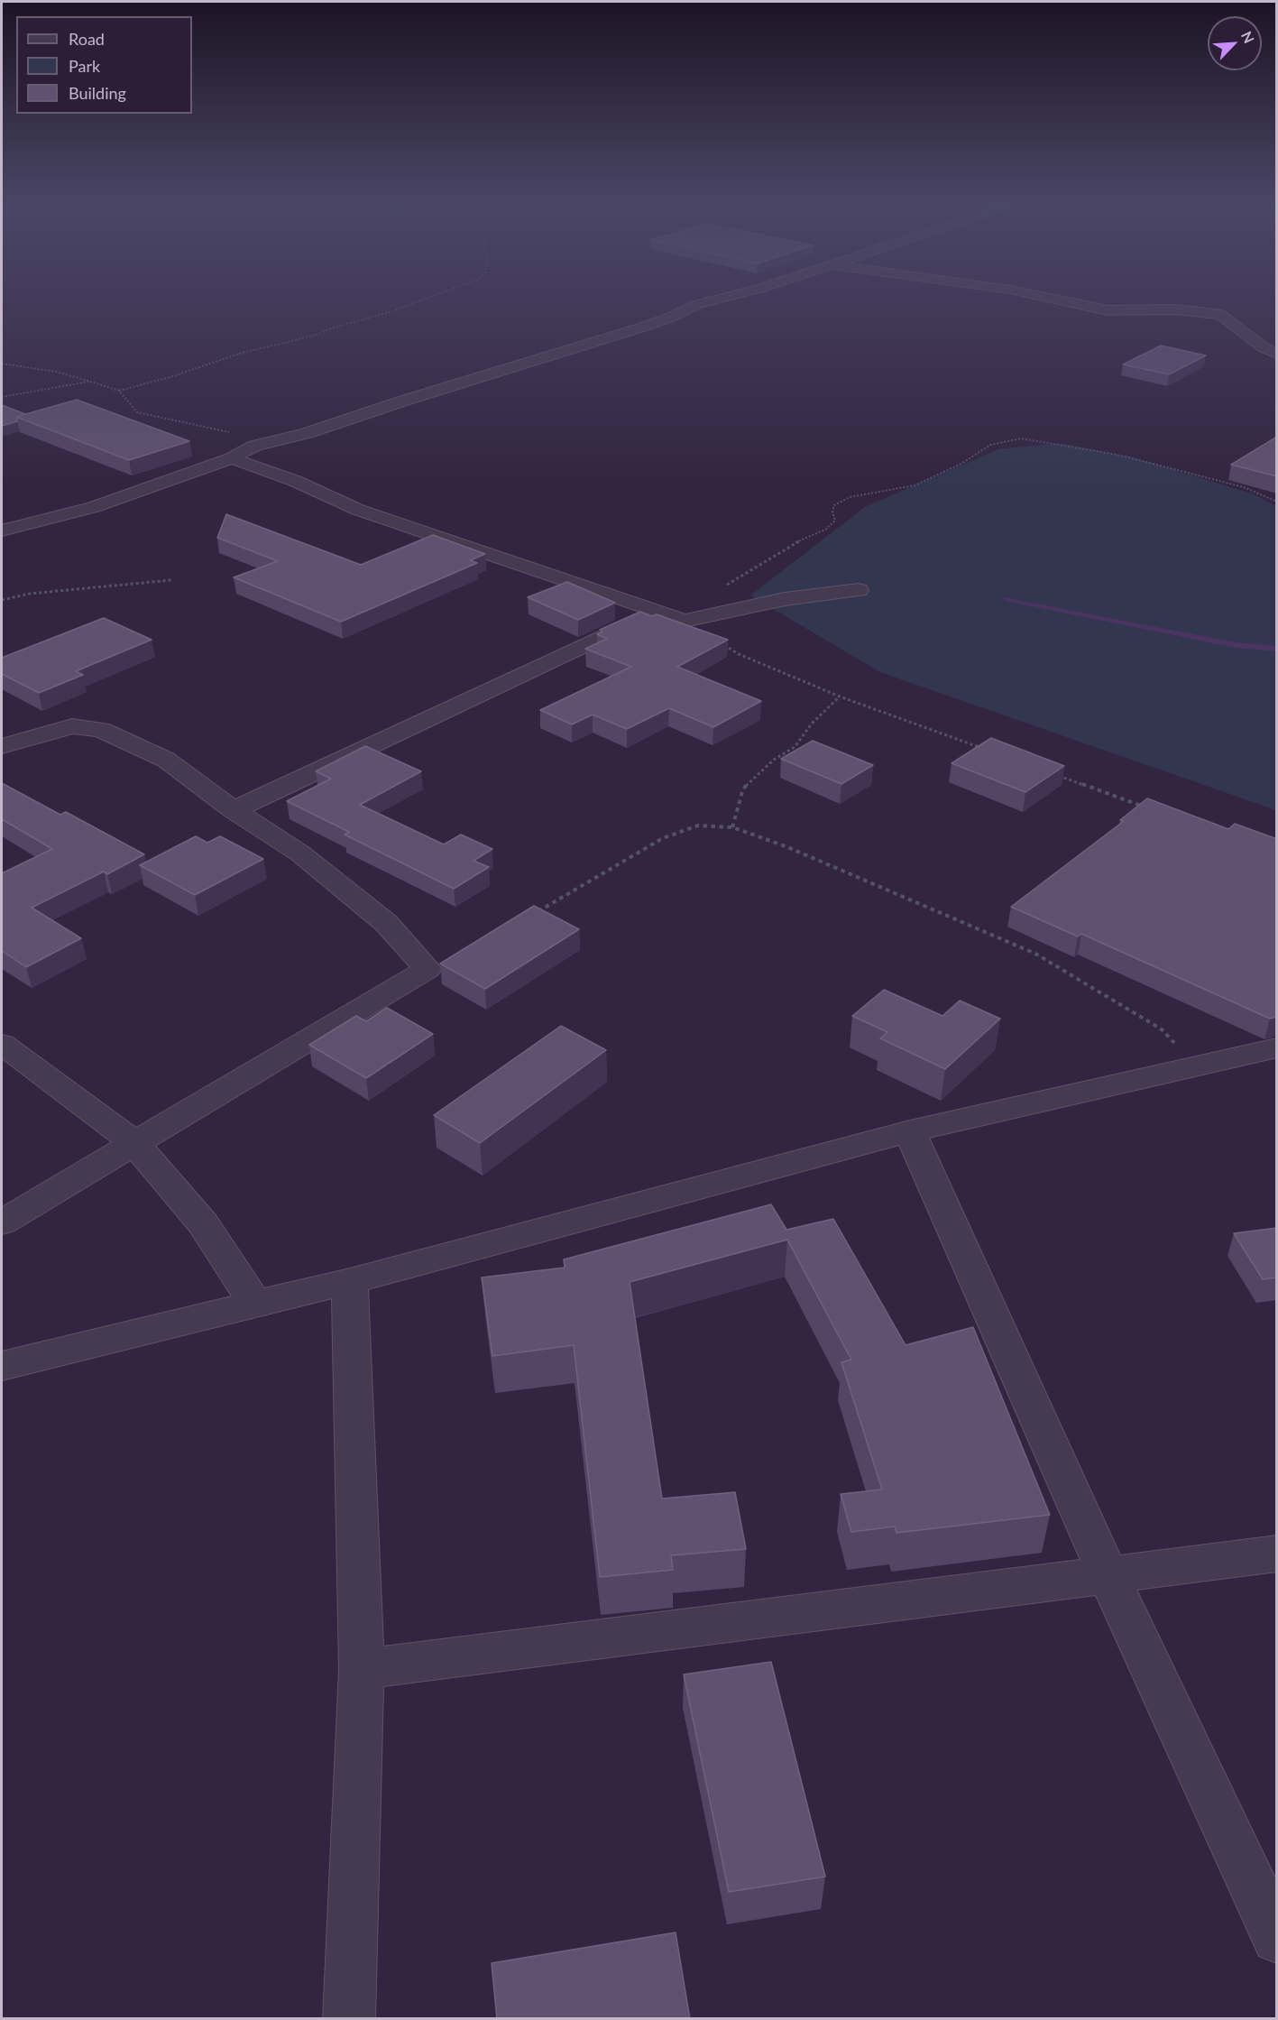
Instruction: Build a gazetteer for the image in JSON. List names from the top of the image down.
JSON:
{
  "legend": ["Road", "Park", "Building"],
  "north": "top right"
}
